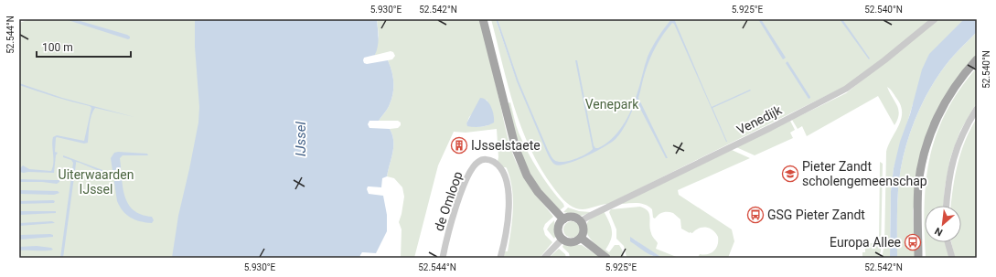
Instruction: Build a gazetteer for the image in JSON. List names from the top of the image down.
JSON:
{
  "streets": {
    "street": ["Venedijk", "de Omloop"]
  },
  "water": ["IJssel"],
  "parks": ["Venepark", "Uiterwaarden IJssel"],
  "places": {
    "building": ["IJsselstaete"],
    "school or university": ["Pieter Zandt scholengemeenschap"],
    "bus stop": ["GSG Pieter Zandt", "Europa Allee"]
  },
  "scale_bar": "100 m",
  "north": "bottom left",
  "coordinates": [
    "5.930°E",
    "52.542°N",
    "5.925°E",
    "52.540°N",
    "52.544°N"
  ]
}
